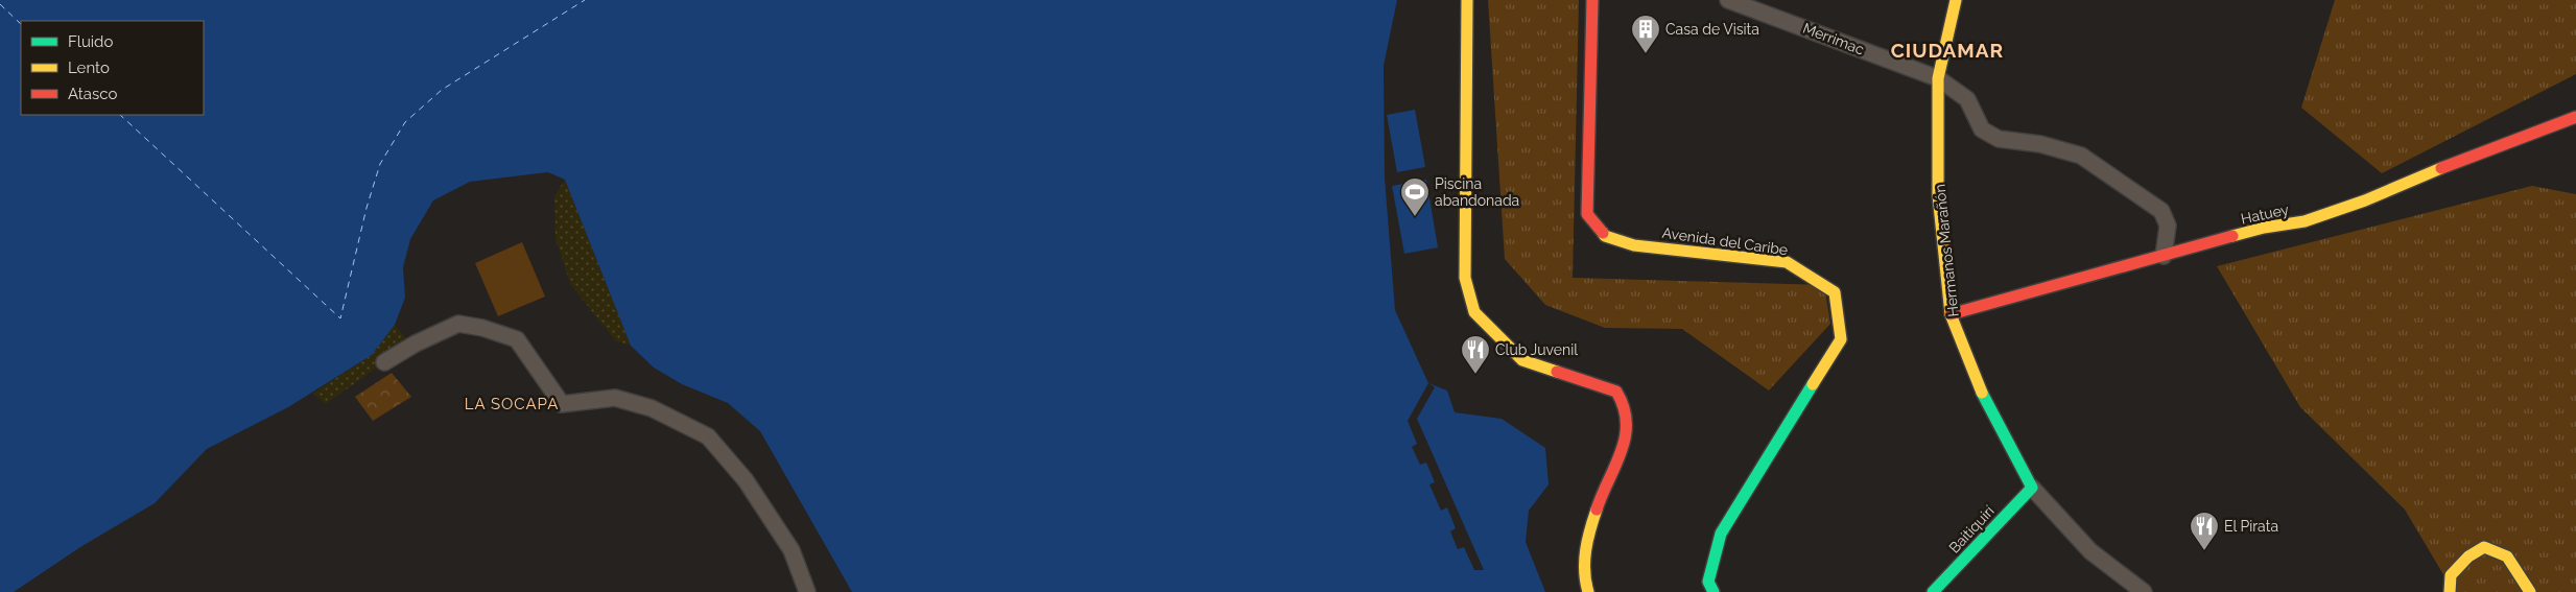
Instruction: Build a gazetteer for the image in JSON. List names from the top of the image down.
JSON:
{
  "streets": {
    "street": [
      "Merrimac",
      "Hatuey",
      "Avenida del Caribe",
      "Hermanos Marañón",
      "Baitiquirí"
    ]
  },
  "crossings": [
    ["Merrimac", "Hatuey"],
    ["Merrimac", "Hermanos Marañón"],
    ["Hatuey", "Hermanos Marañón"],
    ["Hermanos Marañón", "Baitiquirí"]
  ],
  "districts": ["CIUDAMAR", "LA SOCAPA"],
  "places": {
    "building": ["Casa de Visita"],
    "sports": ["Piscina abandonada"],
    "restaurant": ["Club Juvenil", "El Pirata"]
  },
  "legend": ["Fluido", "Lento", "Atasco"]
}
